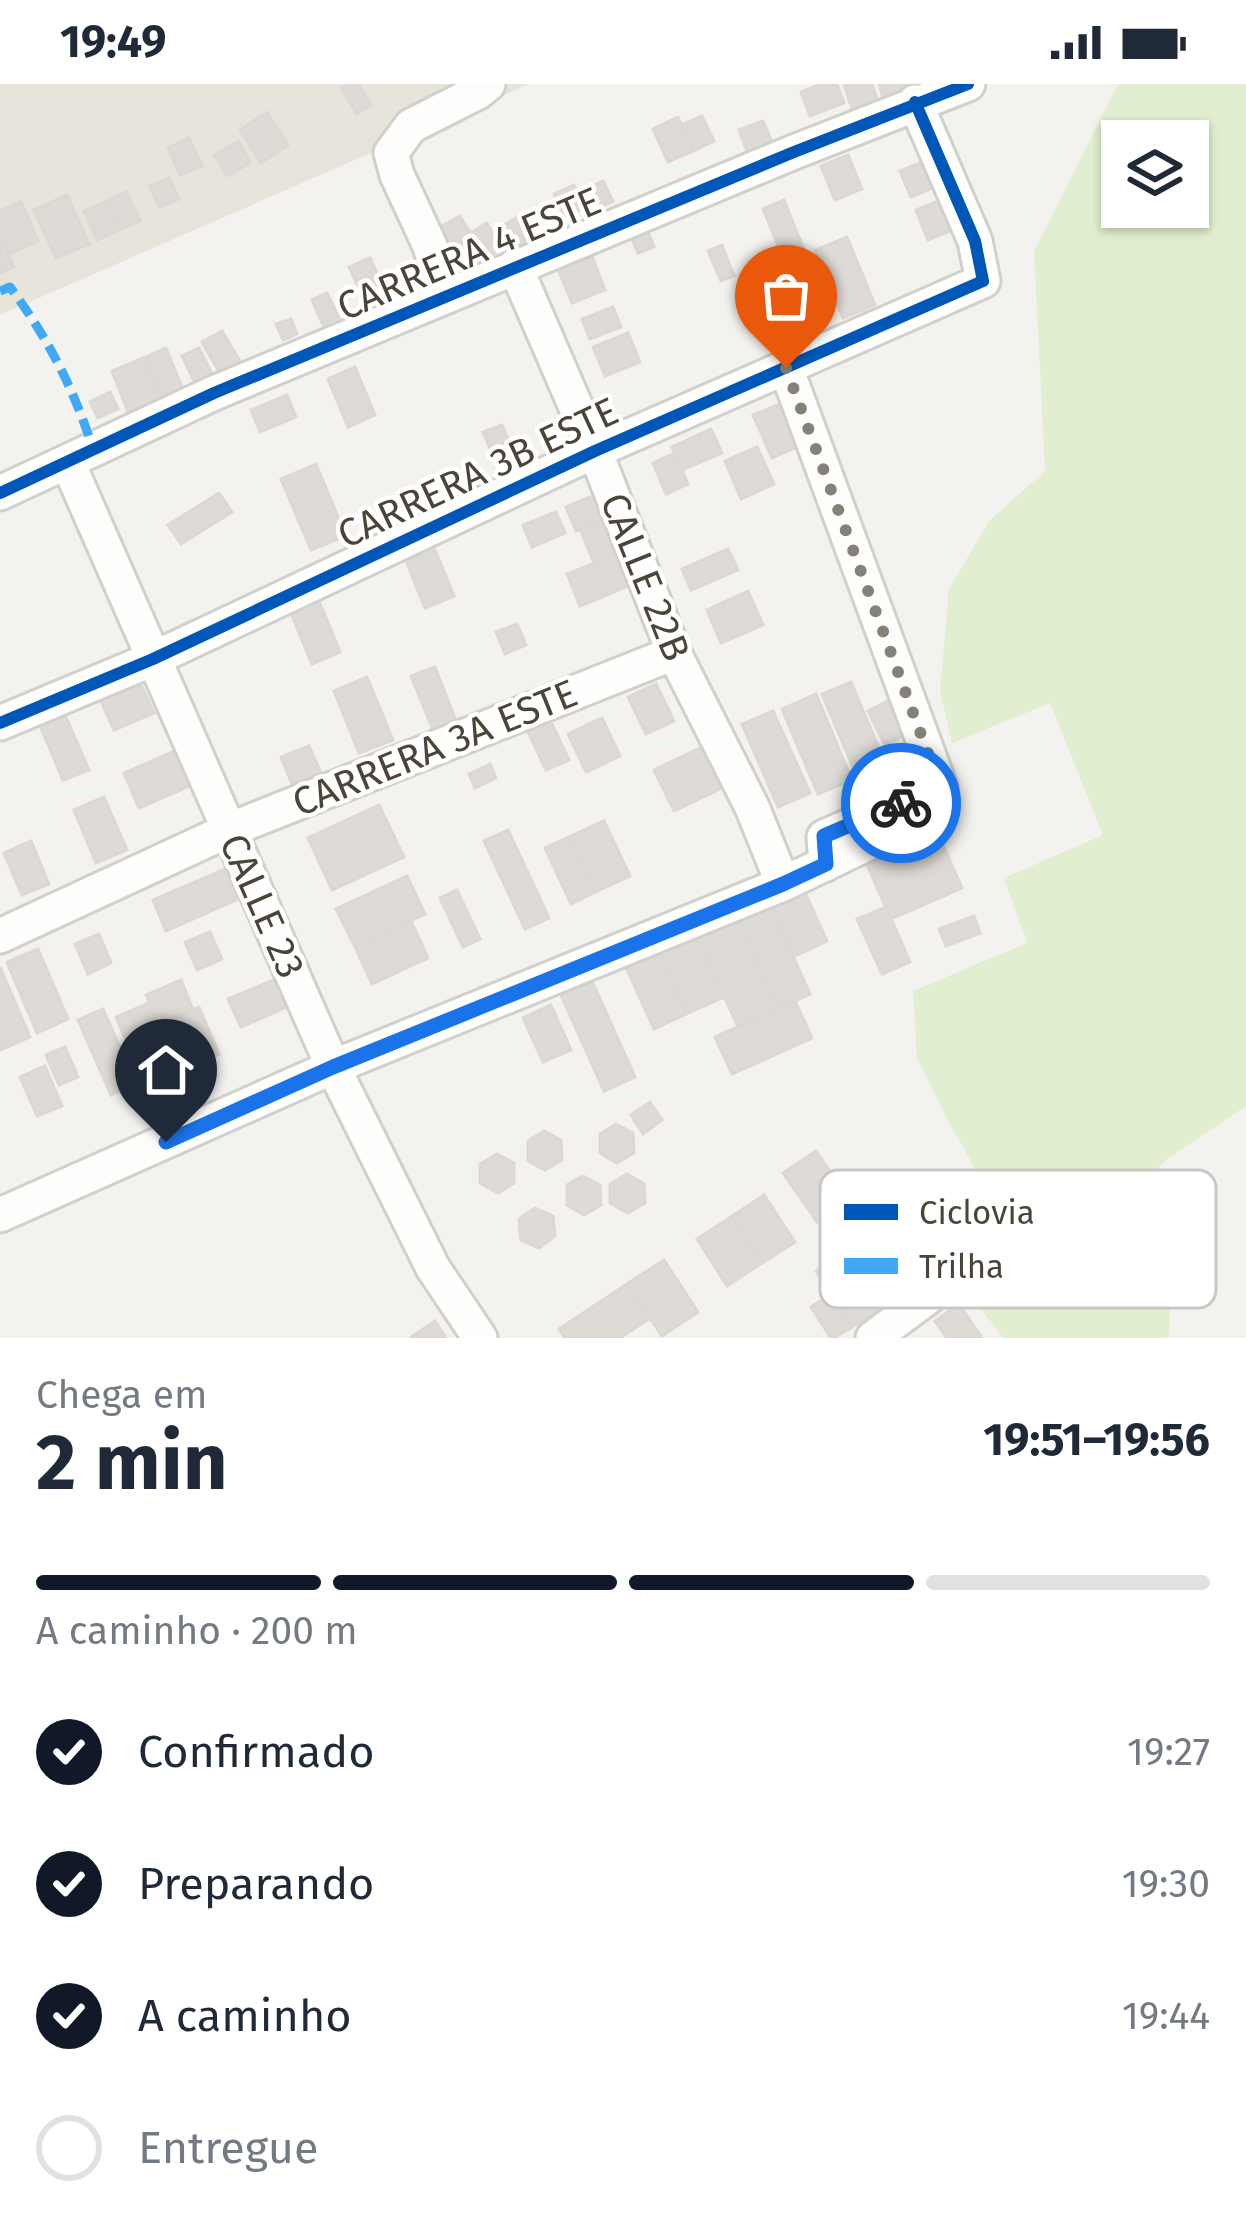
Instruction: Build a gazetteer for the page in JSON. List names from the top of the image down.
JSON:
{
  "streets": {
    "street": [
      "CARRERA 4 ESTE",
      "CARRERA 3B ESTE",
      "CALLE 22B",
      "CARRERA 3A ESTE",
      "CALLE 23"
    ]
  },
  "crossings": [
    ["CARRERA 4 ESTE", "CARRERA 3B ESTE"],
    ["CARRERA 4 ESTE", "CALLE 22B"],
    ["CARRERA 4 ESTE", "CALLE 23"],
    ["CARRERA 3B ESTE", "CALLE 22B"],
    ["CARRERA 3B ESTE", "CALLE 23"],
    ["CALLE 22B", "CARRERA 3A ESTE"],
    ["CARRERA 3A ESTE", "CALLE 23"]
  ],
  "legend": ["Ciclovia", "Trilha"],
  "page": {
    "status": "19:49",
    "heading": ["2 min", "Chega em", "19:51–19:56"],
    "bar": "A caminho · 200 m",
    "list": [
      ["Confirmado", "19:27"],
      ["Preparando", "19:30"],
      ["A caminho", "19:44"],
      "Entregue"
    ]
  }
}
